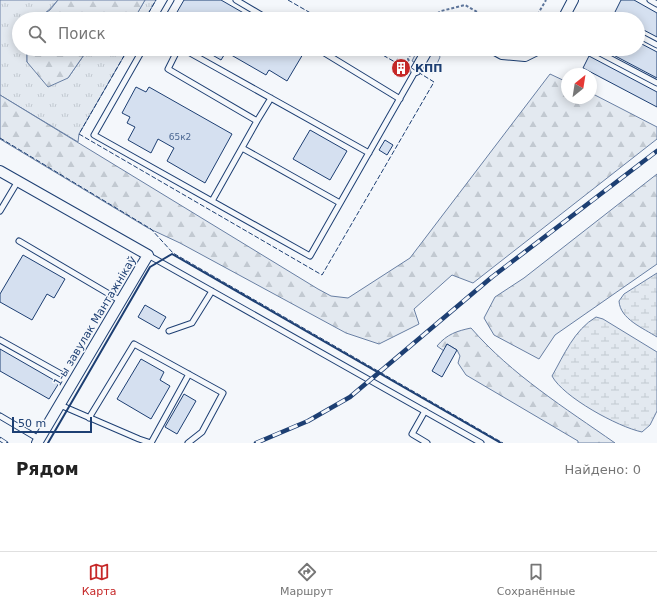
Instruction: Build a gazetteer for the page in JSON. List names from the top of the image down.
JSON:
{
  "streets": {
    "street": ["1-ы завулак Мантажнікаў"]
  },
  "places": {
    "building": ["КПП"]
  },
  "house_numbers": ["65к2"],
  "scale_bar": "50 m",
  "north": "top right",
  "page": {
    "search": "Поиск",
    "scale": "50 m",
    "heading": ["Рядом", "Найдено: 0"],
    "nav": ["Карта", "Маршрут", "Сохранённые"]
  }
}
